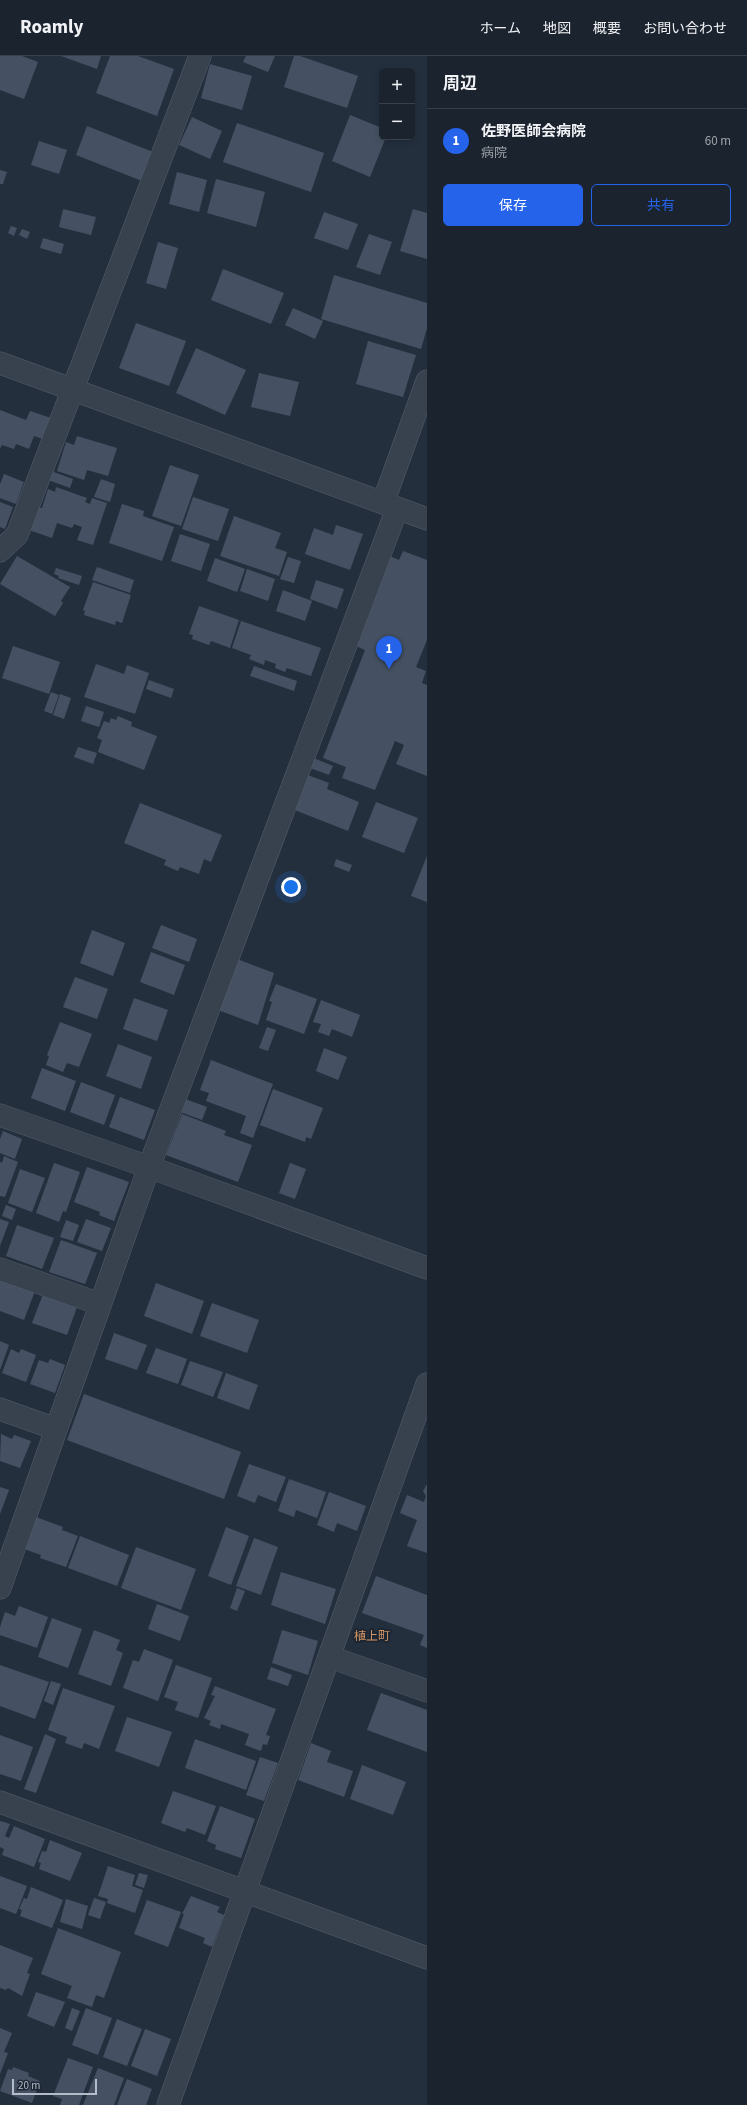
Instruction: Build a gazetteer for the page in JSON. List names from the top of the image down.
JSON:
{
  "districts": ["植上町"],
  "scale_bar": "20 m",
  "page": {
    "header": "Roamly",
    "nav": [
      "ホーム",
      "地図",
      "概要",
      "お問い合わせ"
    ],
    "heading": "周辺",
    "map_buttons": ["+", "−"],
    "list": [
      {
        "mark": "1",
        "name": "佐野医師会病院",
        "note": "病院",
        "value": "60 m"
      }
    ],
    "buttons": ["保存", "共有"],
    "pins": "1",
    "scale": "20 m"
  }
}
